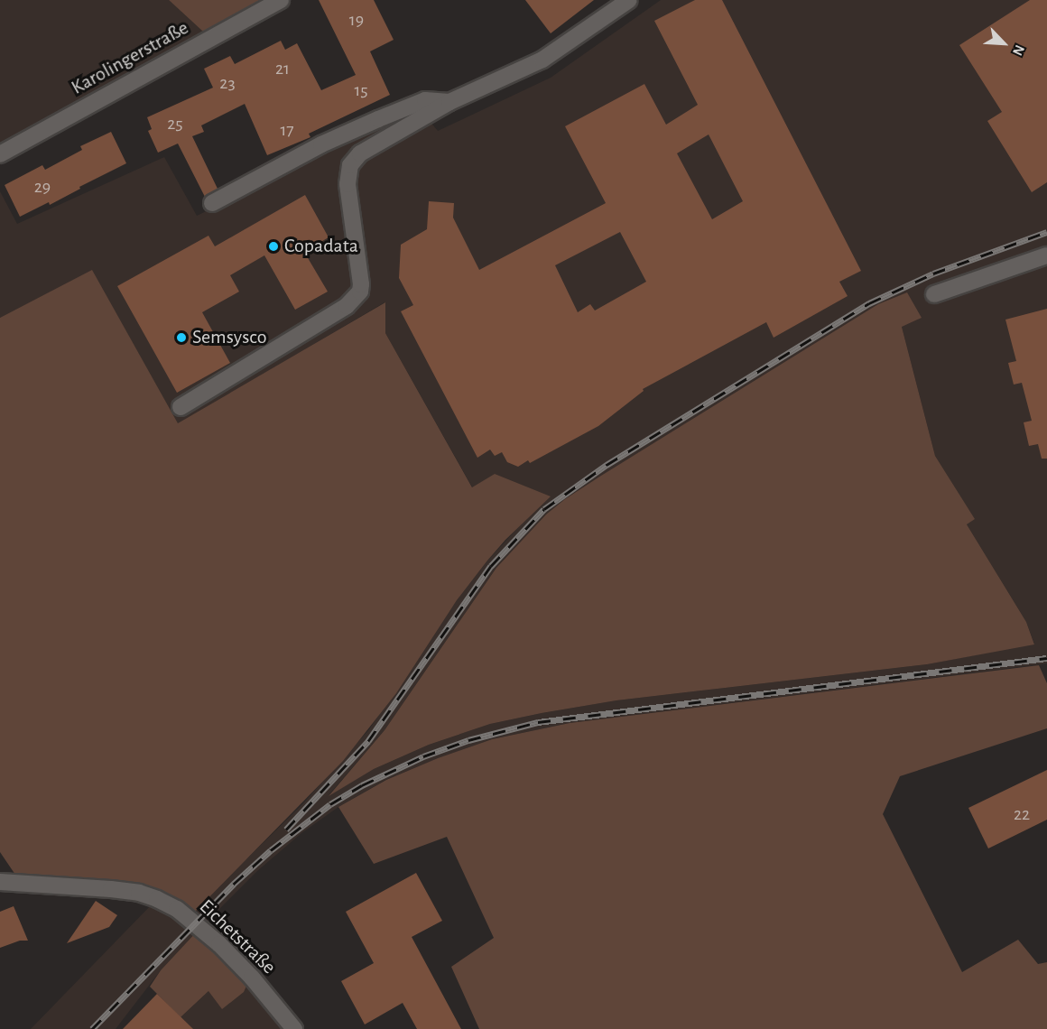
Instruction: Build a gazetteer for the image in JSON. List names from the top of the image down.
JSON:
{
  "streets": {
    "street": ["Karolingerstraße", "Eichetstraße"]
  },
  "places": ["Copadata", "Semsysco"],
  "house_numbers": [
    "19",
    "21",
    "23",
    "15",
    "25",
    "17",
    "29",
    "22"
  ],
  "north": "bottom right"
}
